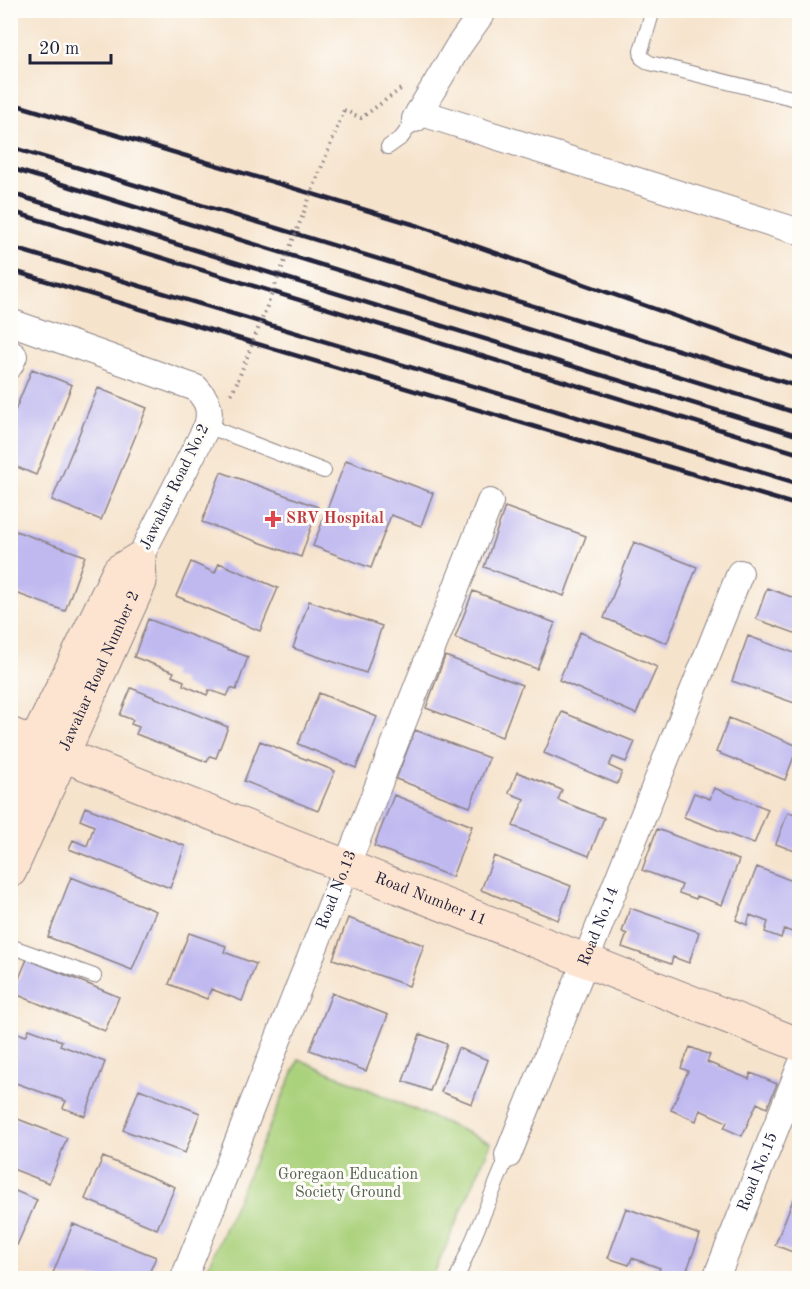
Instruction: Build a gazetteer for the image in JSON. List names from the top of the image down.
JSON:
{
  "streets": {
    "street": [
      "Jawahar Road No.2",
      "Jawahar Road Number 2",
      "Road No.13",
      "Road Number 11",
      "Road No.14",
      "Road No.15"
    ]
  },
  "crossings": [
    ["Jawahar Road No.2", "Jawahar Road Number 2"],
    ["Jawahar Road Number 2", "Road Number 11"],
    ["Road No.13", "Road Number 11"],
    ["Road Number 11", "Road No.14"]
  ],
  "parks": ["Goregaon Education Society Ground"],
  "places": {
    "health": ["SRV Hospital"]
  },
  "scale_bar": "20 m"
}
